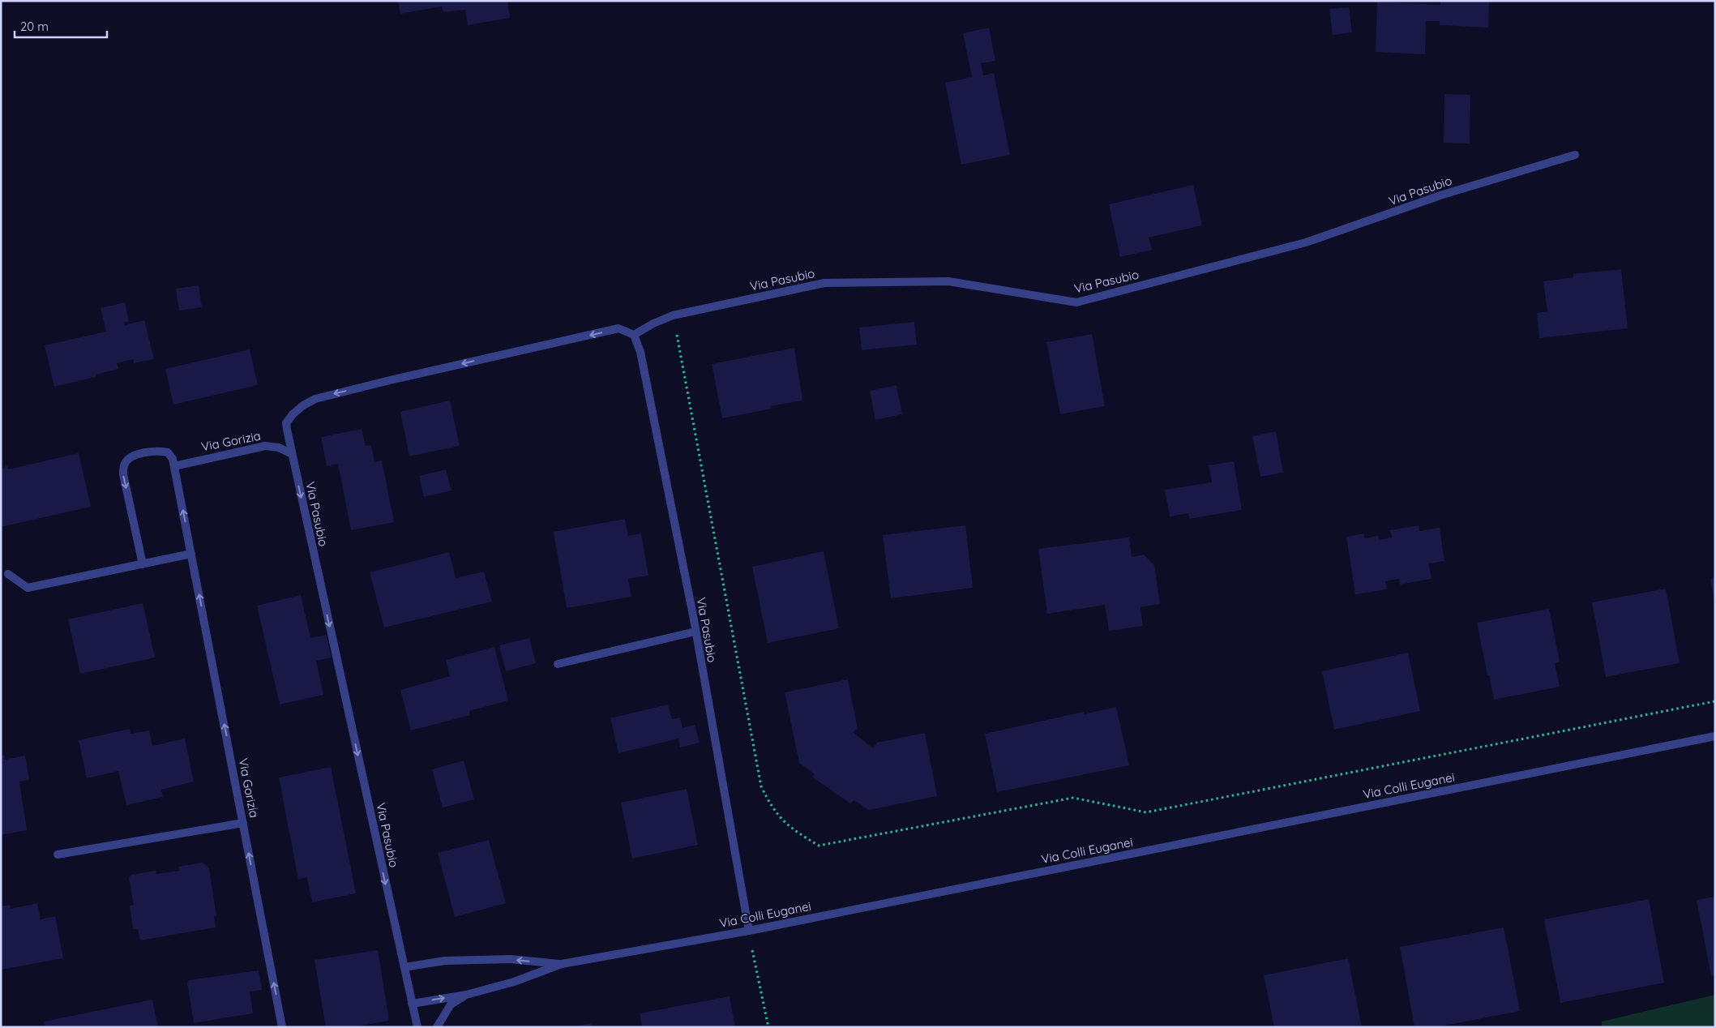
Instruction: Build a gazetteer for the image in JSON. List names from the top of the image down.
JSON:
{
  "streets": {
    "street": ["Via Pasubio", "Via Gorizia", "Via Colli Euganei"]
  },
  "crossings": [
    ["Via Pasubio", "Via Gorizia"],
    ["Via Pasubio", "Via Colli Euganei"]
  ],
  "scale_bar": "20 m"
}
